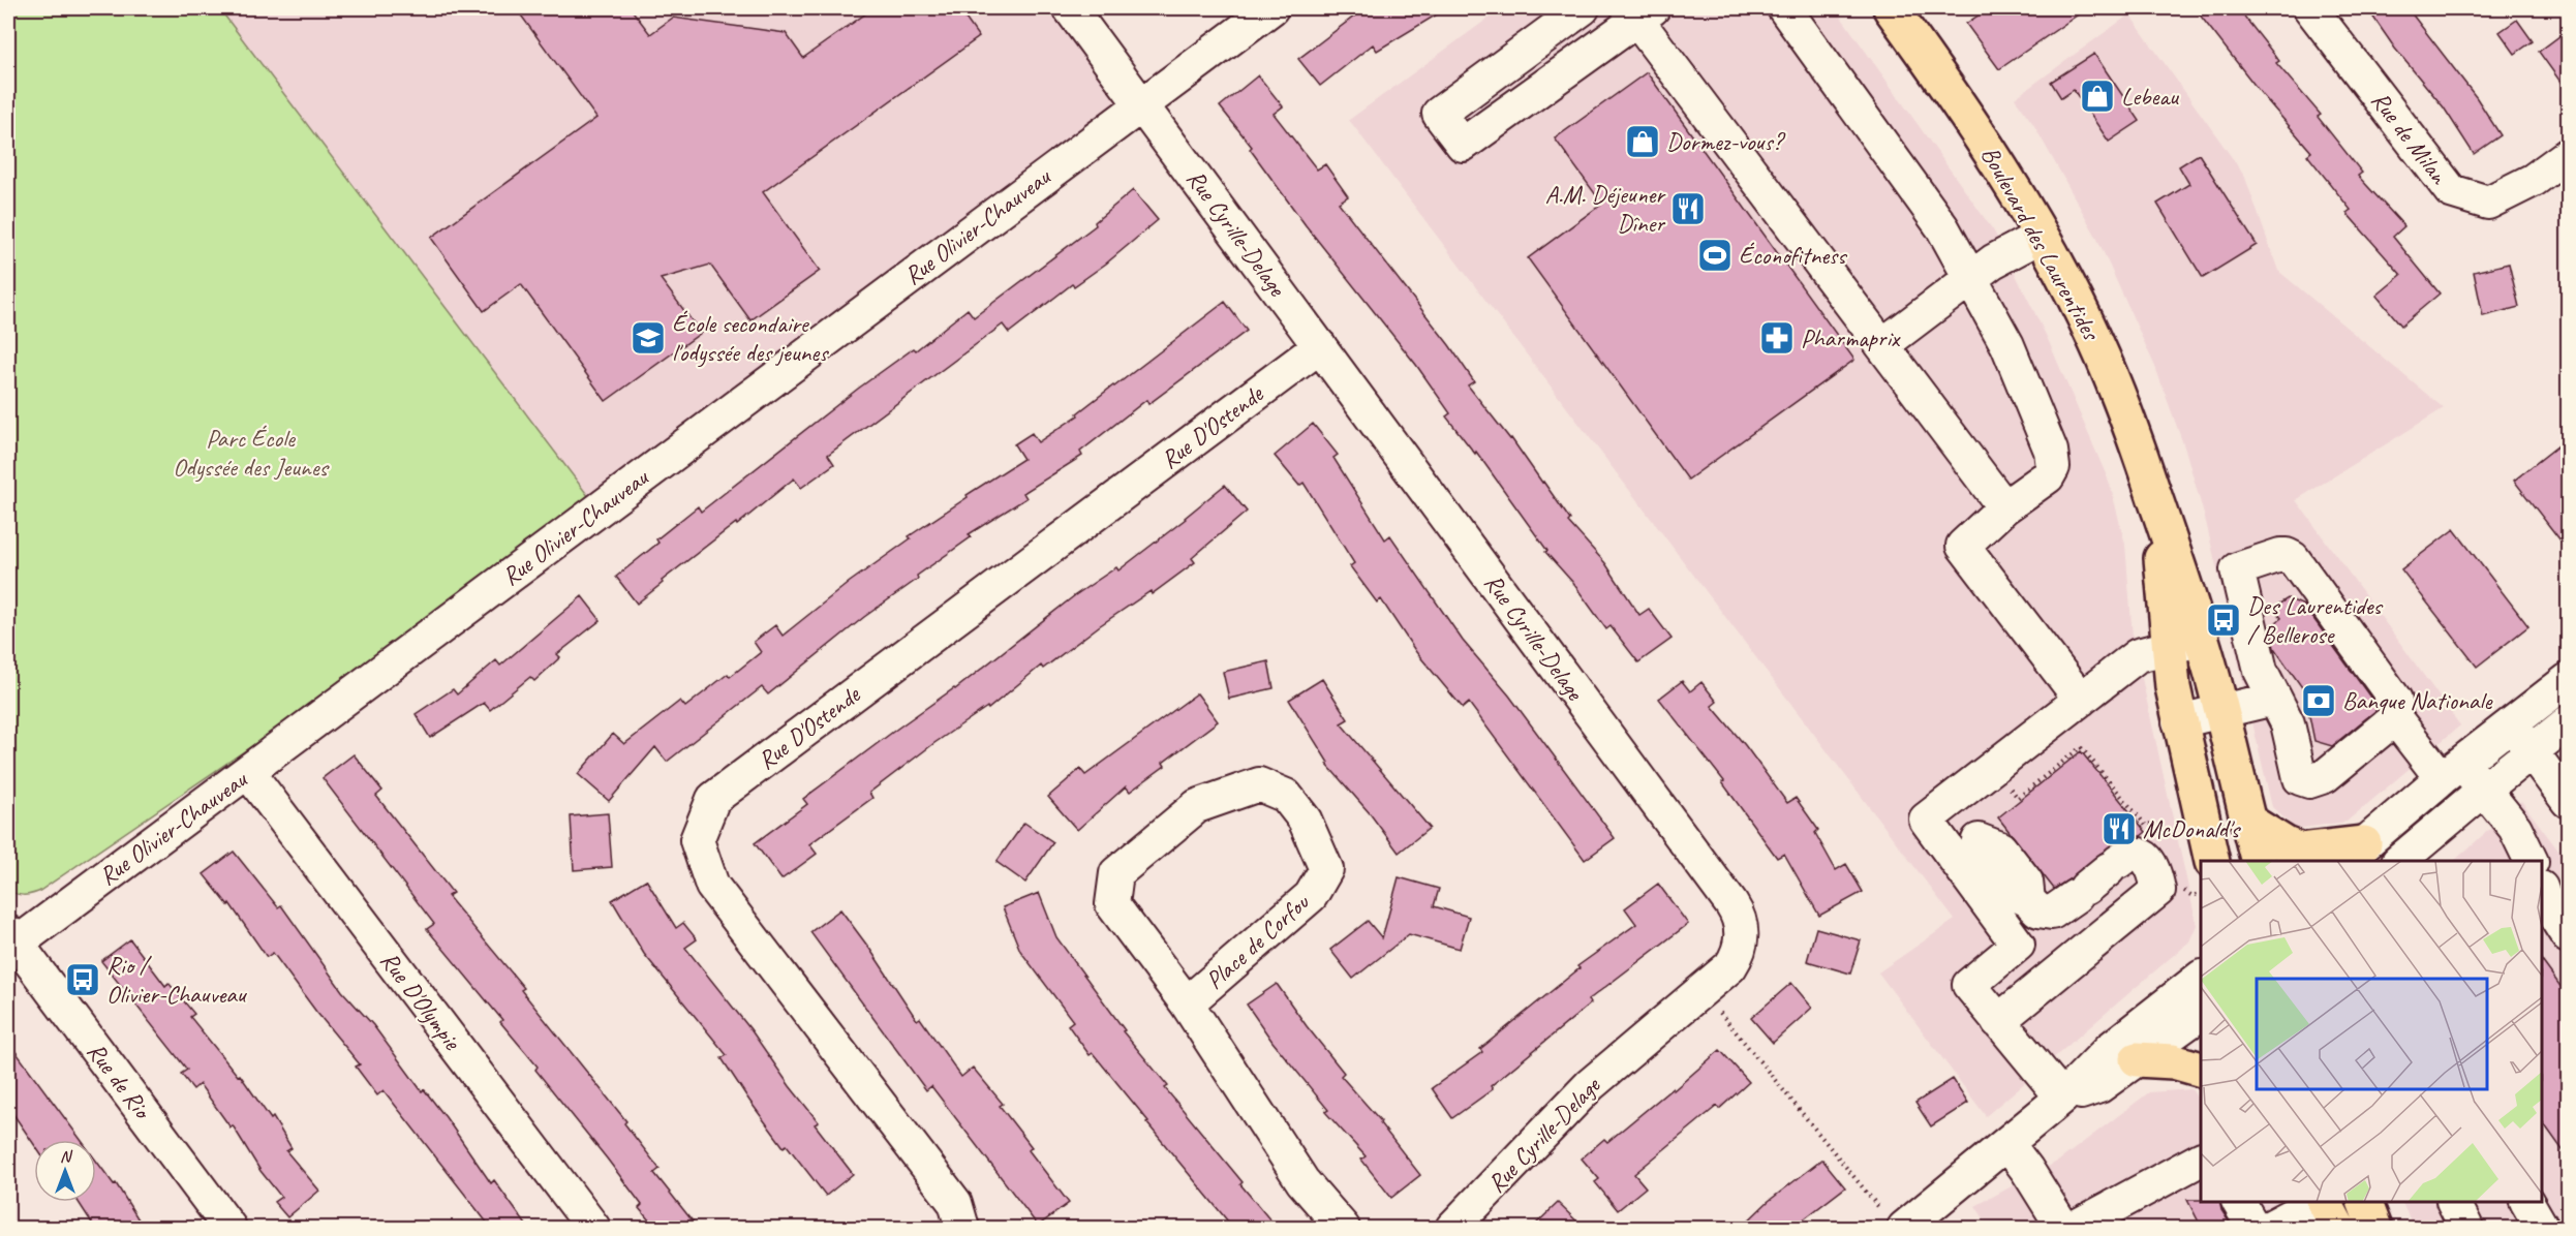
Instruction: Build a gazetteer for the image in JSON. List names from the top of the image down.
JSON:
{
  "streets": {
    "main road": ["Boulevard des Laurentides"],
    "street": [
      "Rue de Milan",
      "Rue Olivier-Chauveau",
      "Rue Cyrille-Delage",
      "Rue D'Ostende",
      "Place de Corfou",
      "Rue D'Olympie",
      "Rue de Rio"
    ]
  },
  "crossings": [
    ["Rue Olivier-Chauveau", "Rue Cyrille-Delage"],
    ["Rue Olivier-Chauveau", "Rue D'Olympie"],
    ["Rue Olivier-Chauveau", "Rue de Rio"],
    ["Rue Cyrille-Delage", "Rue D'Ostende"]
  ],
  "parks": ["Parc École Odyssée des Jeunes"],
  "places": {
    "shop": ["Lebeau", "Dormez-vous?"],
    "restaurant": ["A.M. Déjeuner Dîner", "McDonald's"],
    "sports": ["Éconofitness"],
    "school or university": ["École secondaire l'odyssée des jeunes"],
    "pharmacy": ["Pharmaprix"],
    "bus stop": ["Des Laurentides / Bellerose", "Rio / Olivier-Chauveau"],
    "bank": ["Banque Nationale"]
  },
  "north": "top"
}
